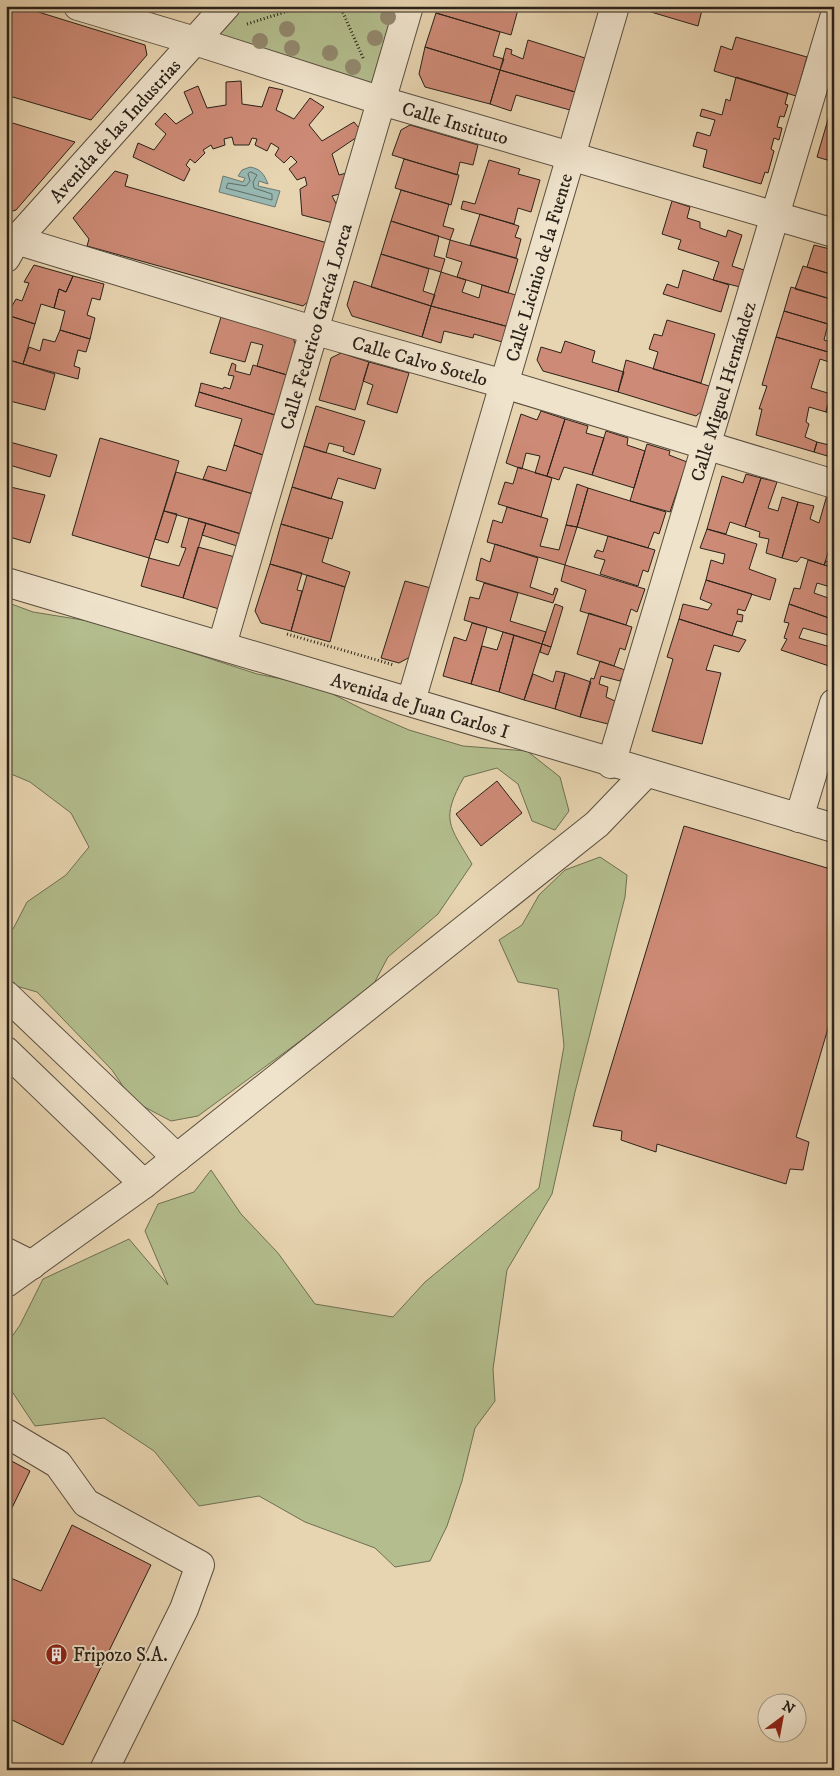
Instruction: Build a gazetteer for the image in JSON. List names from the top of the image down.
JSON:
{
  "streets": {
    "street": [
      "Calle Instituto",
      "Avenida de las Industrias",
      "Calle Licinio de la Fuente",
      "Calle Federico García Lorca",
      "Calle Calvo Sotelo",
      "Calle Miguel Hernández",
      "Avenida de Juan Carlos I"
    ]
  },
  "crossings": [
    ["Calle Instituto", "Avenida de las Industrias"],
    ["Calle Instituto", "Calle Licinio de la Fuente"],
    ["Calle Instituto", "Calle Federico García Lorca"],
    ["Calle Instituto", "Calle Miguel Hernández"],
    ["Avenida de las Industrias", "Calle Calvo Sotelo"],
    ["Calle Licinio de la Fuente", "Calle Calvo Sotelo"],
    ["Calle Licinio de la Fuente", "Avenida de Juan Carlos I"],
    ["Calle Federico García Lorca", "Calle Calvo Sotelo"],
    ["Calle Federico García Lorca", "Avenida de Juan Carlos I"],
    ["Calle Calvo Sotelo", "Calle Miguel Hernández"],
    ["Calle Miguel Hernández", "Avenida de Juan Carlos I"]
  ],
  "places": {
    "building": ["Fripozo S.A."]
  },
  "north": "top right"
}
